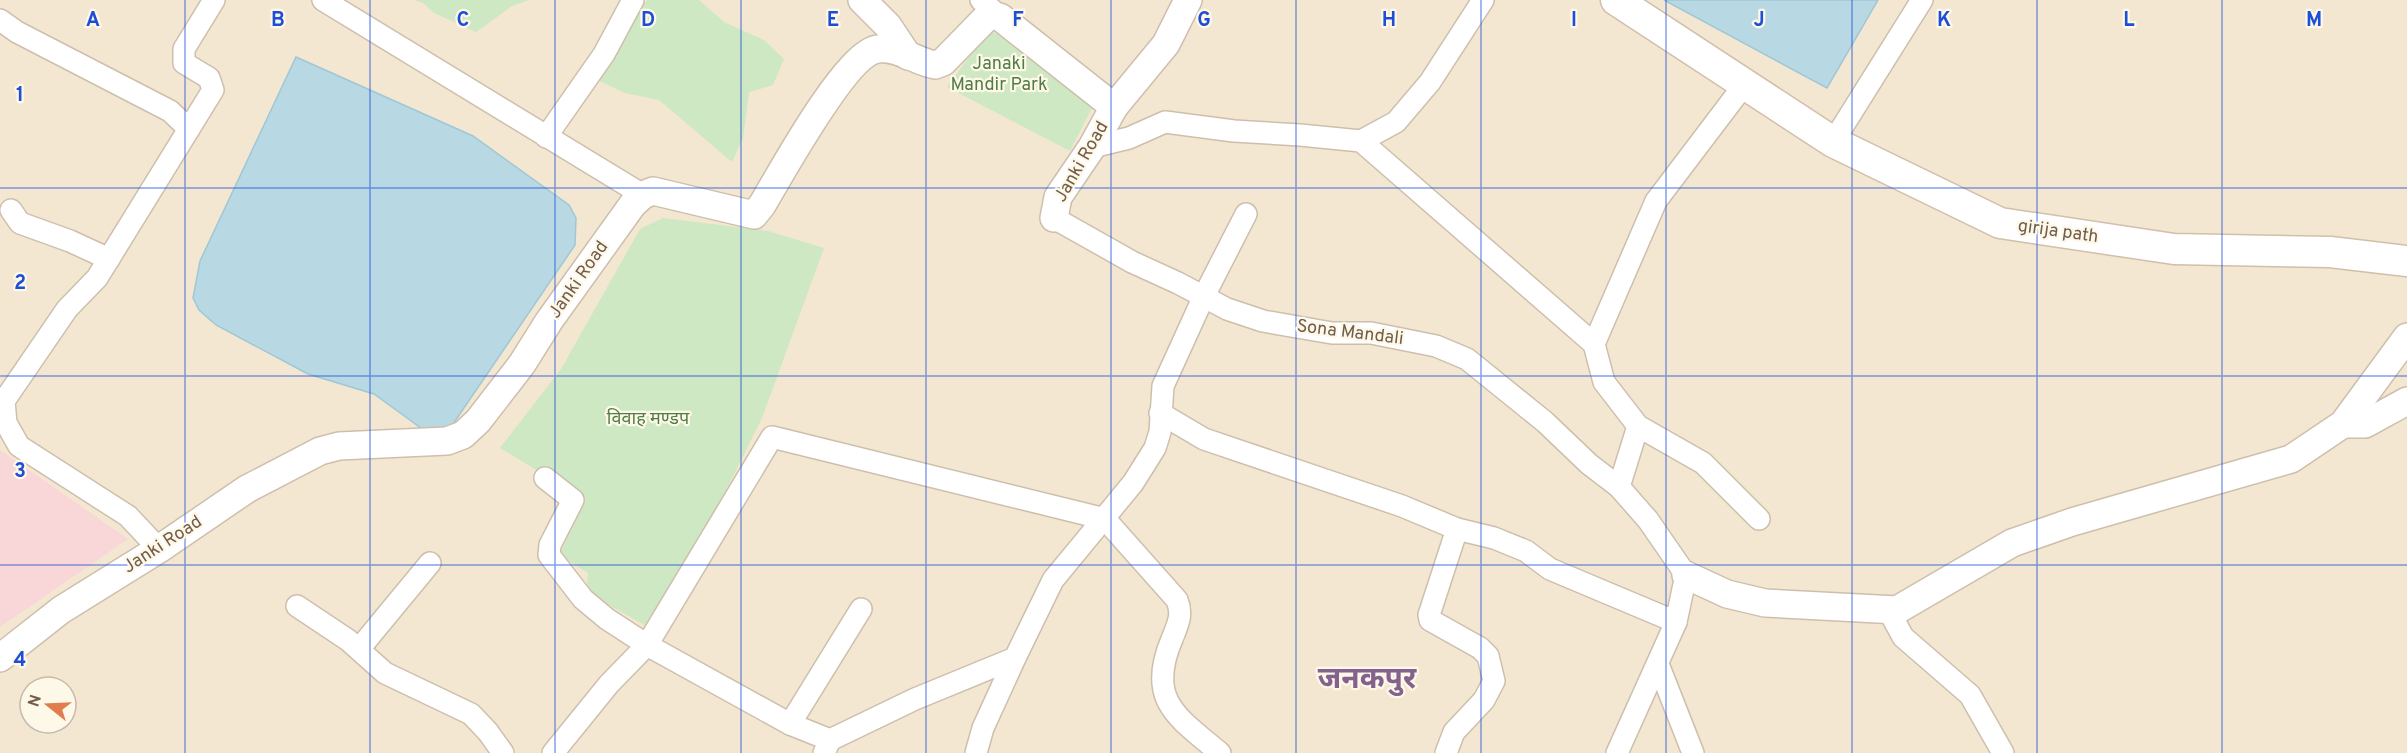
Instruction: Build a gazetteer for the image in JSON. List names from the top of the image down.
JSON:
{
  "streets": {
    "main road": ["girija path"],
    "street": ["Janki Road", "Sona Mandali"]
  },
  "crossings": [
    ["Janki Road", "Sona Mandali"]
  ],
  "districts": ["जनकपुर"],
  "parks": ["Janaki Mandir Park", "विवाह मण्डप"],
  "north": "left",
  "grid": {
    "columns": [
      "A",
      "B",
      "C",
      "D",
      "E",
      "F",
      "G",
      "H",
      "I",
      "J",
      "K",
      "L",
      "M"
    ],
    "rows": [
      "1",
      "2",
      "3",
      "4"
    ]
  }
}
